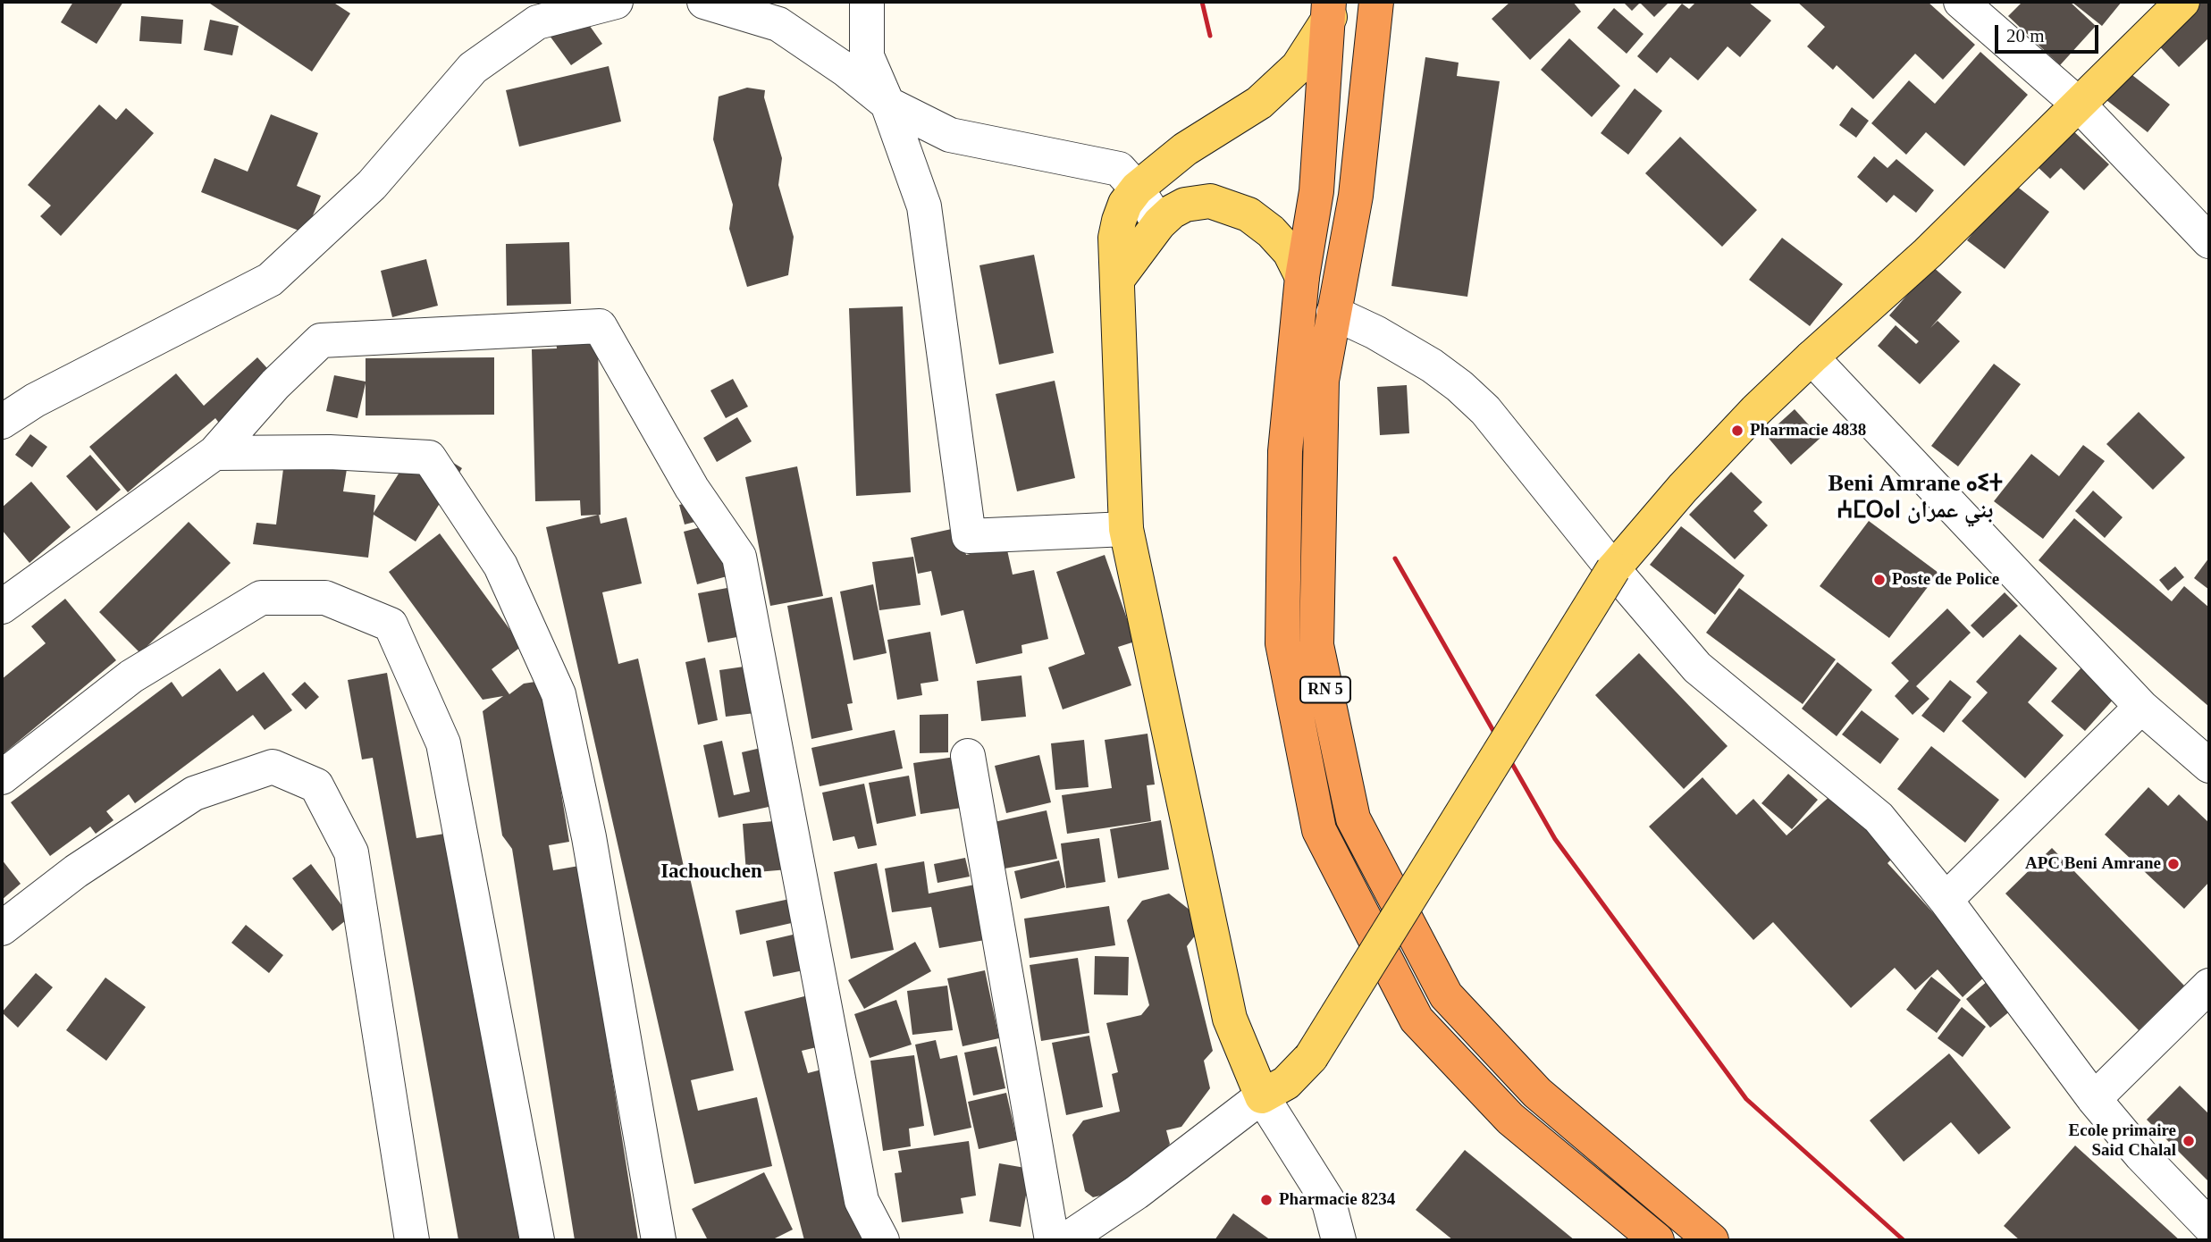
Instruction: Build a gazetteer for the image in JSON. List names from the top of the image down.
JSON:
{
  "streets": {
    "highway": ["RN 5"]
  },
  "districts": ["Beni Amrane ⴰⵉⵜ ⵄⵎⵔⴰⵏ بني عمران", "Iachouchen"],
  "places": [
    "Pharmacie 4838",
    "Poste de Police",
    "APC Beni Amrane",
    "Ecole primaire Said Chalal",
    "Pharmacie 8234"
  ],
  "scale_bar": "20 m"
}
